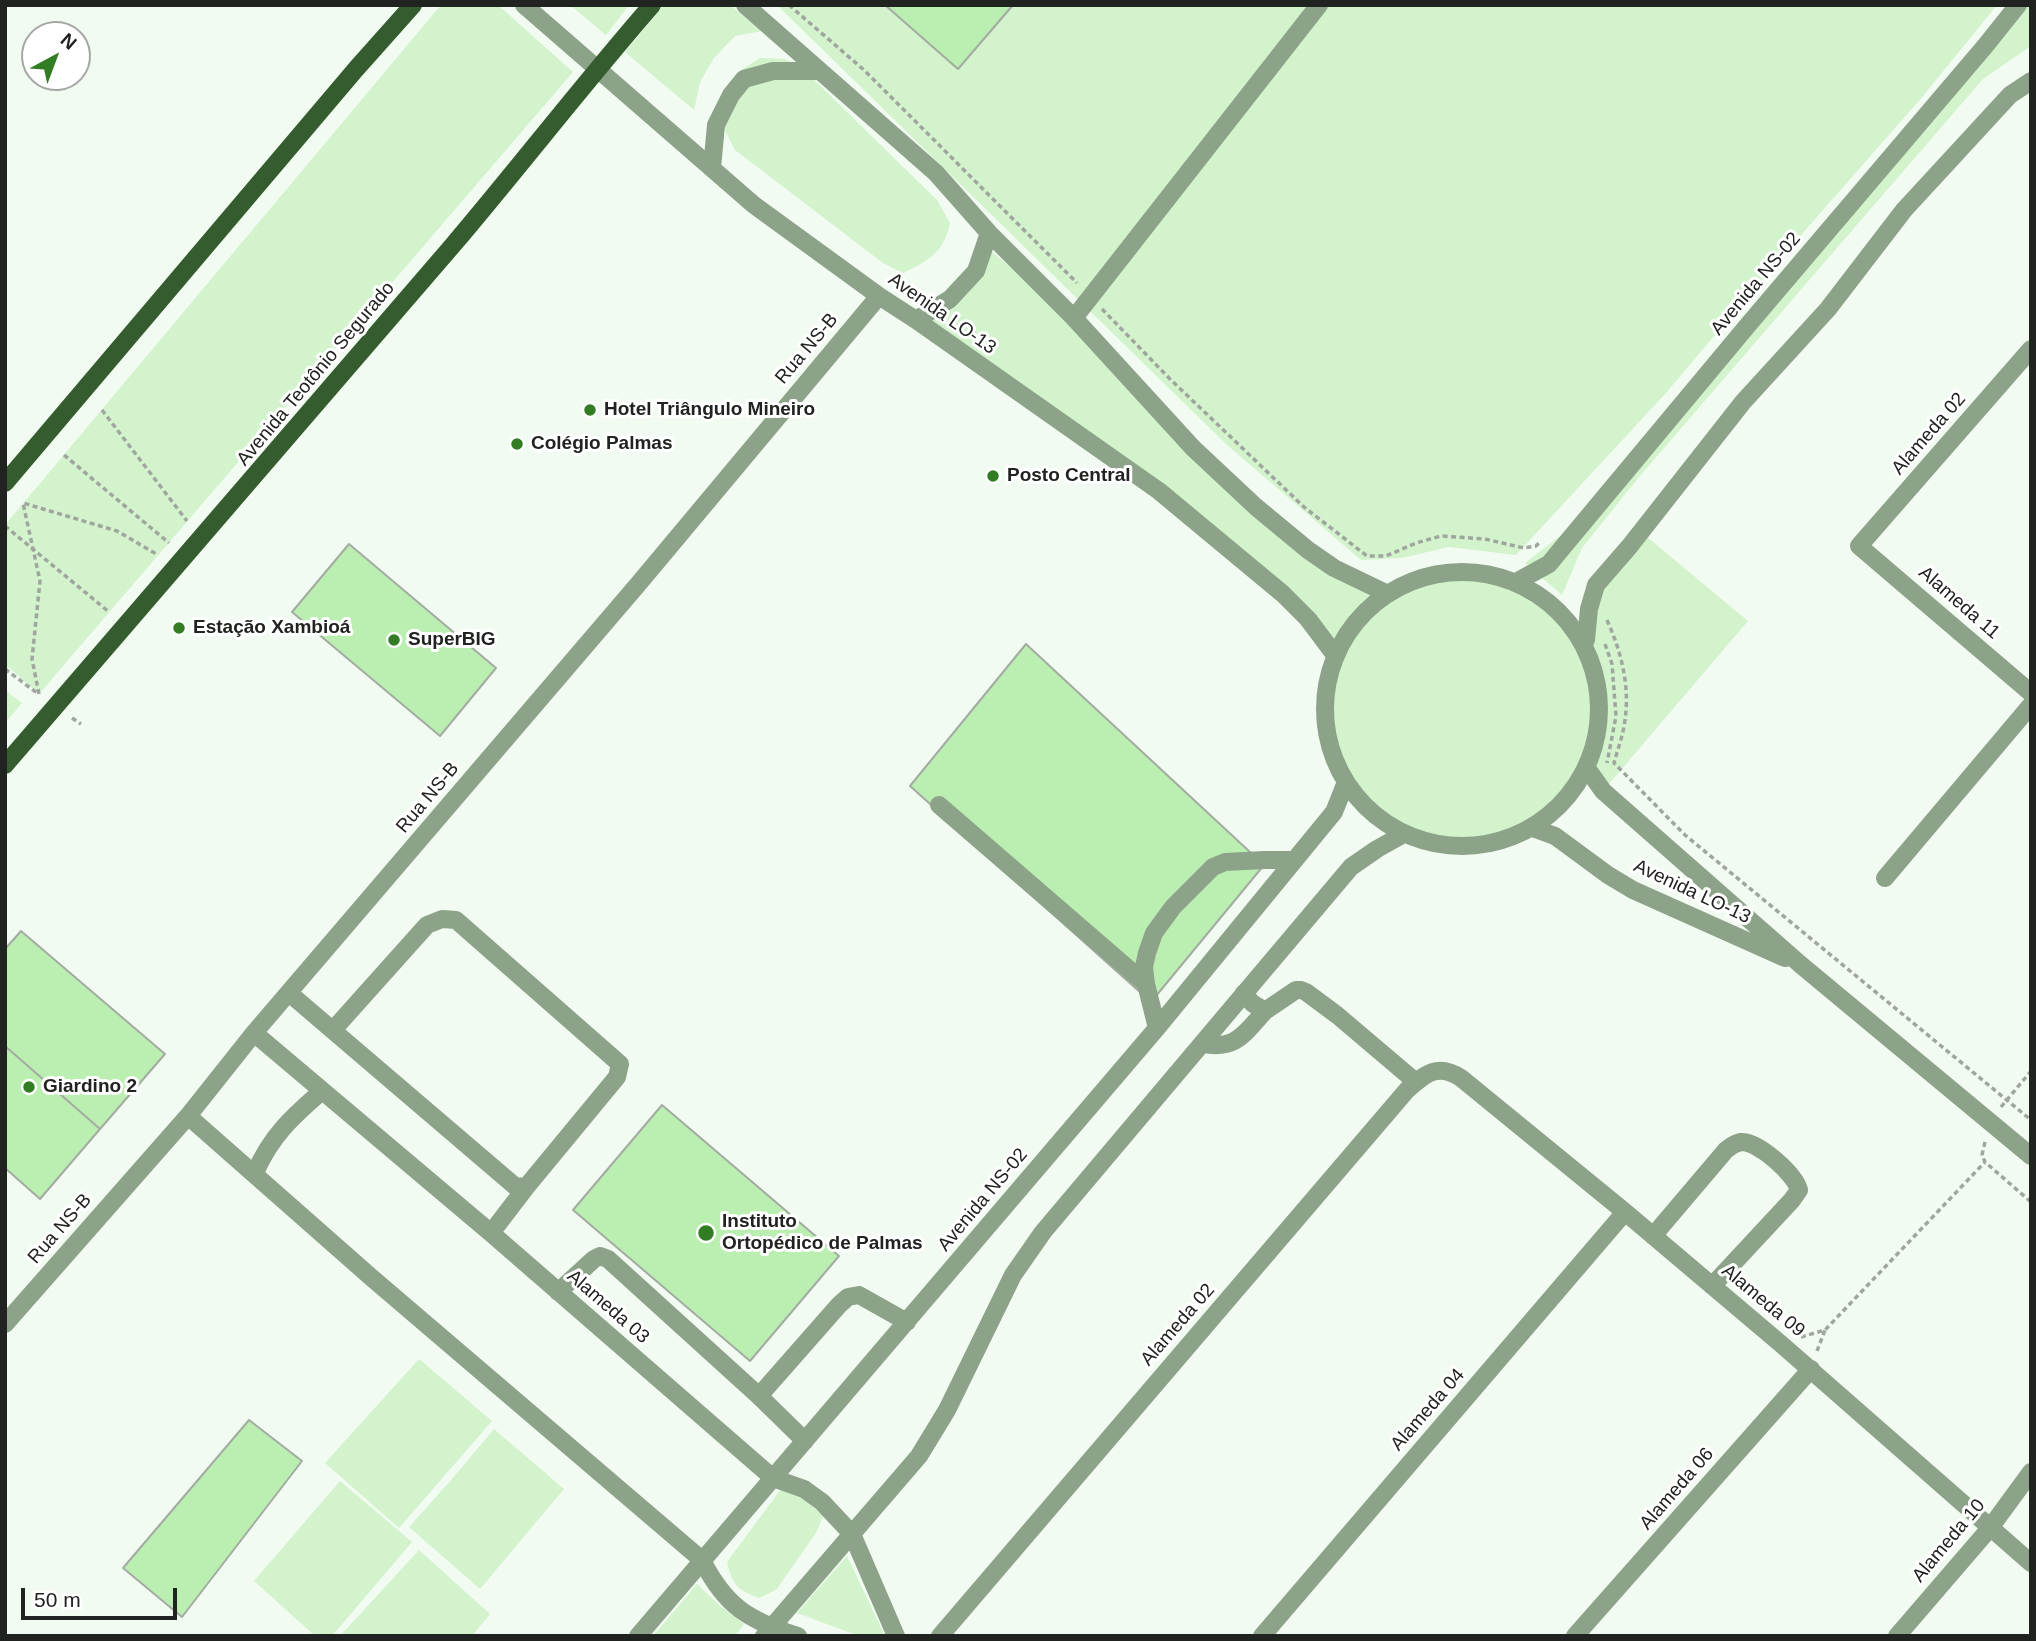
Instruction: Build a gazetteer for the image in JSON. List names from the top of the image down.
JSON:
{
  "streets": {
    "main road": ["Avenida Teotônio Segurado"],
    "street": [
      "Avenida NS-02",
      "Avenida LO-13",
      "Rua NS-B",
      "Alameda 02",
      "Alameda 11",
      "Alameda 09",
      "Alameda 03",
      "Alameda 04",
      "Alameda 06",
      "Alameda 10"
    ]
  },
  "crossings": [
    ["Avenida NS-02", "Alameda 03"],
    ["Avenida LO-13", "Rua NS-B"],
    ["Avenida LO-13", "Avenida Teotônio Segurado"],
    ["Rua NS-B", "Alameda 03"],
    ["Alameda 02", "Alameda 11"],
    ["Alameda 02", "Alameda 09"],
    ["Alameda 09", "Alameda 04"],
    ["Alameda 09", "Alameda 06"],
    ["Alameda 09", "Alameda 10"]
  ],
  "places": [
    "Hotel Triângulo Mineiro",
    "Colégio Palmas",
    "Posto Central",
    "Estação Xambioá",
    "SuperBIG",
    "Giardino 2",
    "Instituto Ortopédico de Palmas"
  ],
  "scale_bar": "50 m",
  "north": "top right"
}
